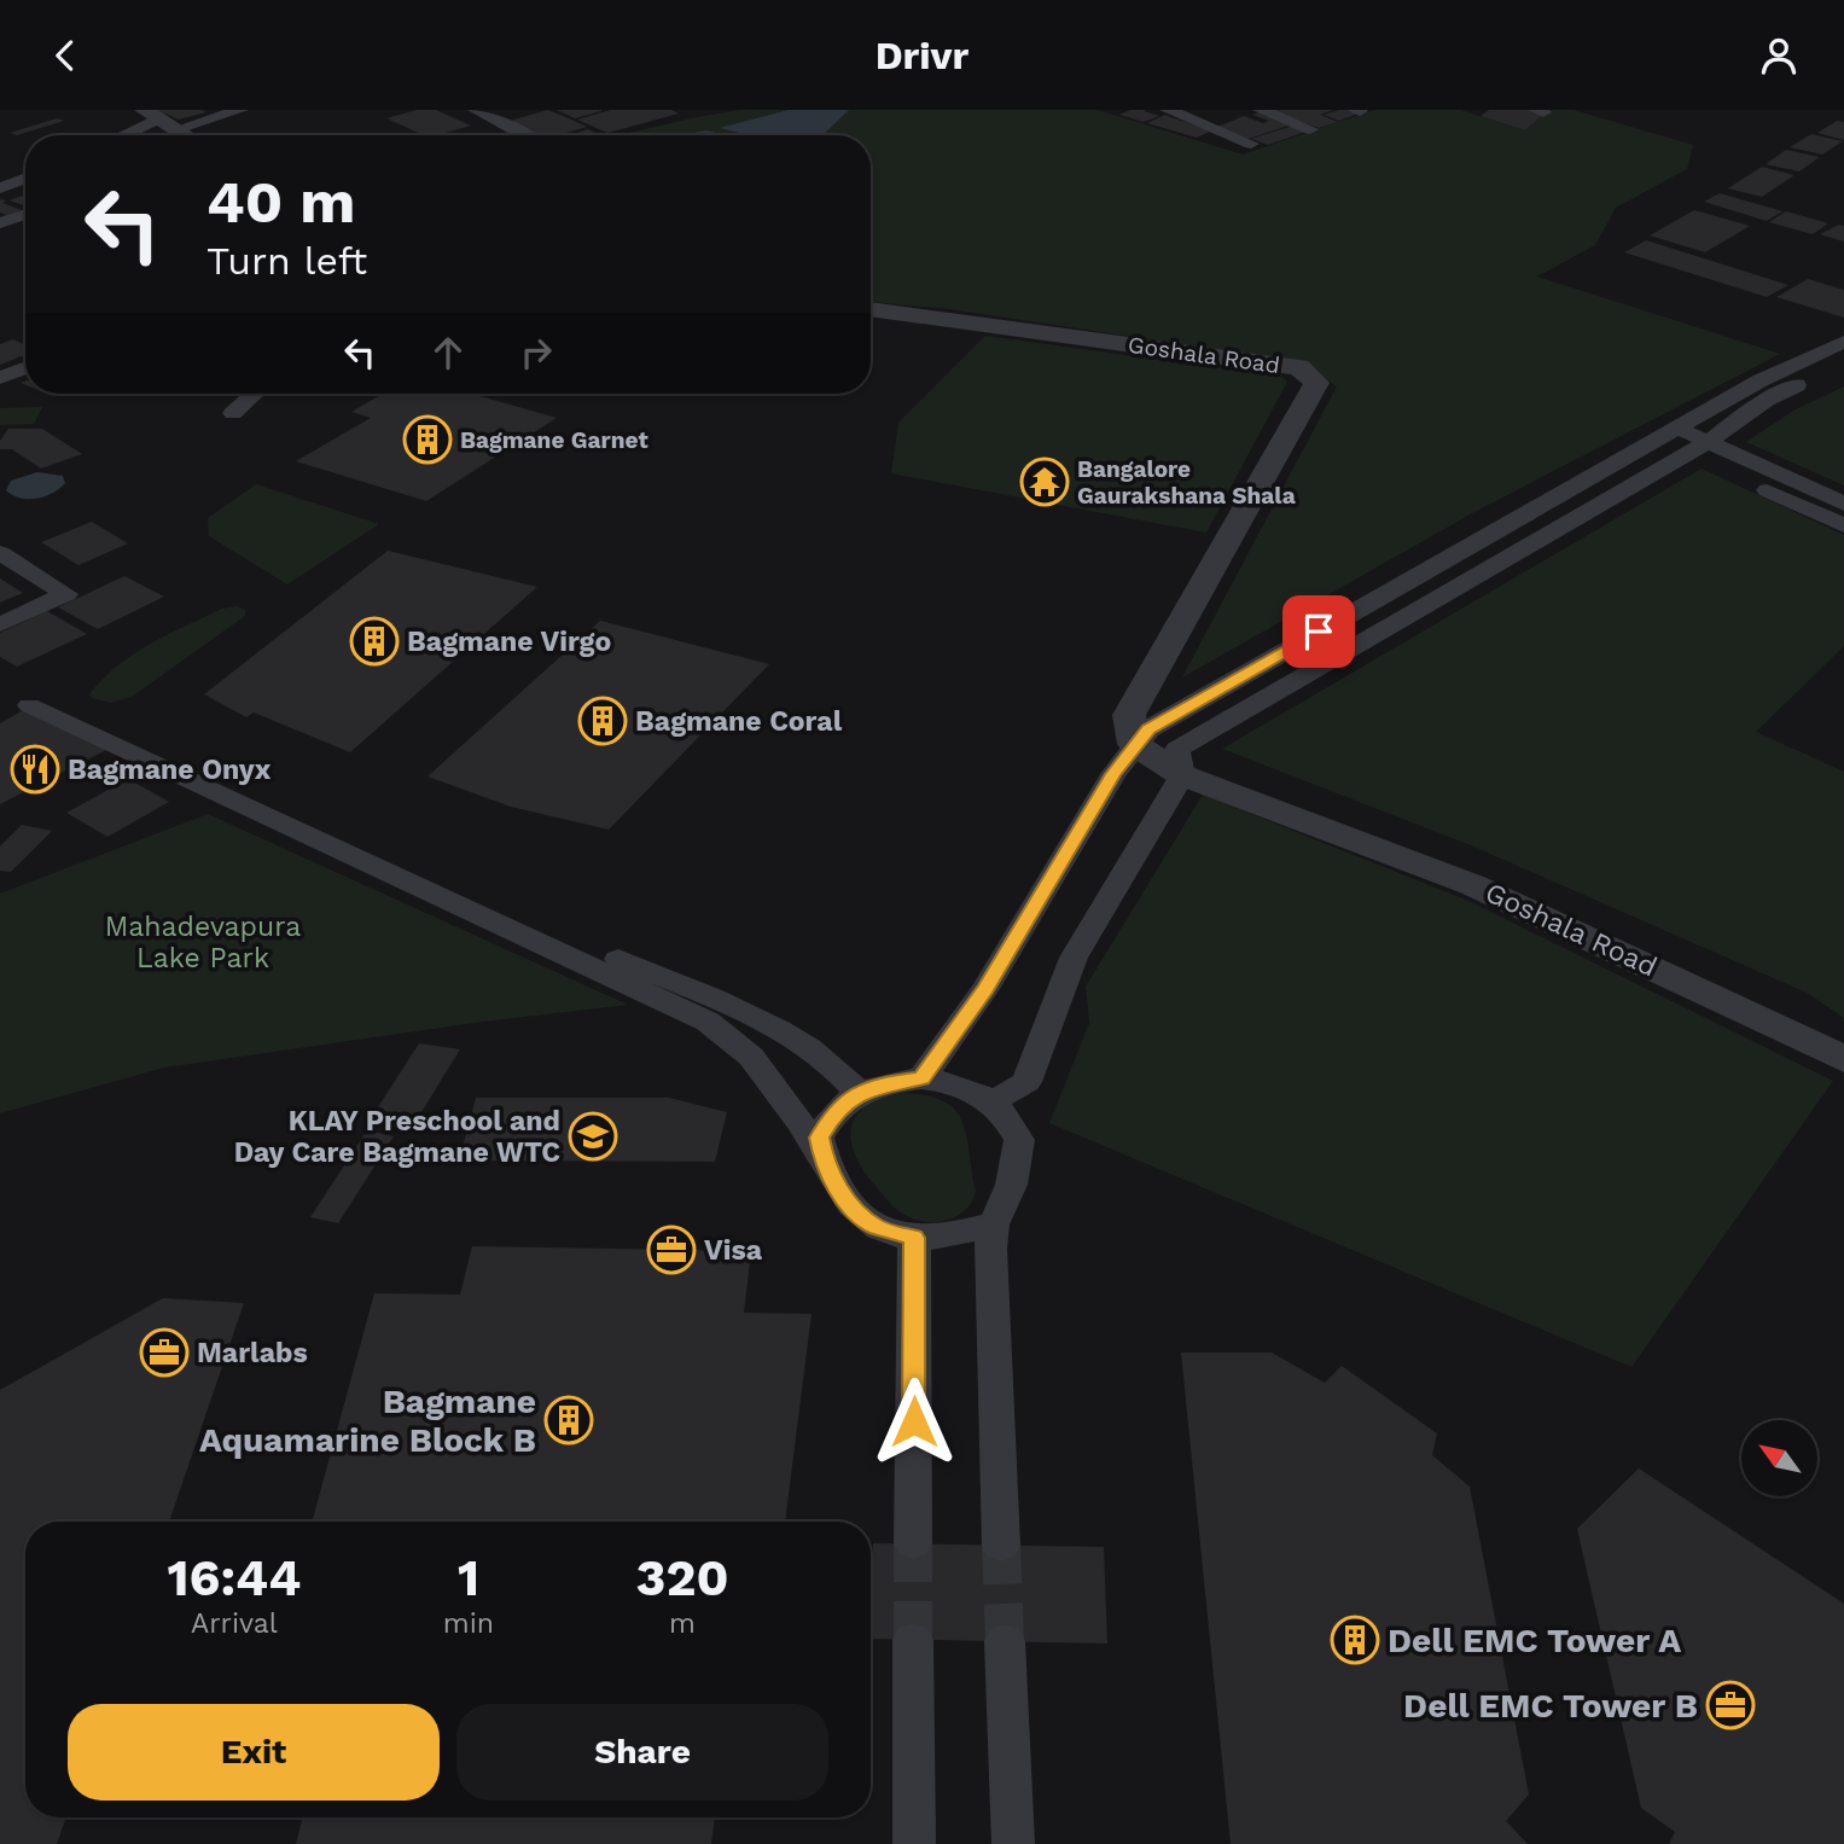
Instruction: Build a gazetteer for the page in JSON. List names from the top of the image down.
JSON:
{
  "streets": {
    "street": ["Goshala Road"]
  },
  "parks": ["Mahadevapura Lake Park"],
  "places": {
    "building": [
      "Bagmane Garnet",
      "Bagmane Virgo",
      "Bagmane Coral",
      "Bagmane Aquamarine Block B",
      "Dell EMC Tower A"
    ],
    "temple": ["Bangalore Gaurakshana Shala"],
    "restaurant": ["Bagmane Onyx"],
    "school or university": ["KLAY Preschool and Day Care Bagmane WTC"],
    "office": ["Visa", "Marlabs", "Dell EMC Tower B"]
  },
  "north": "top left",
  "page": {
    "header": "Drivr",
    "turn": ["40 m", "Turn left"],
    "eta": [
      "16:44",
      "Arrival",
      "1",
      "min",
      "320",
      "m"
    ],
    "buttons": ["Exit", "Share"]
  }
}
